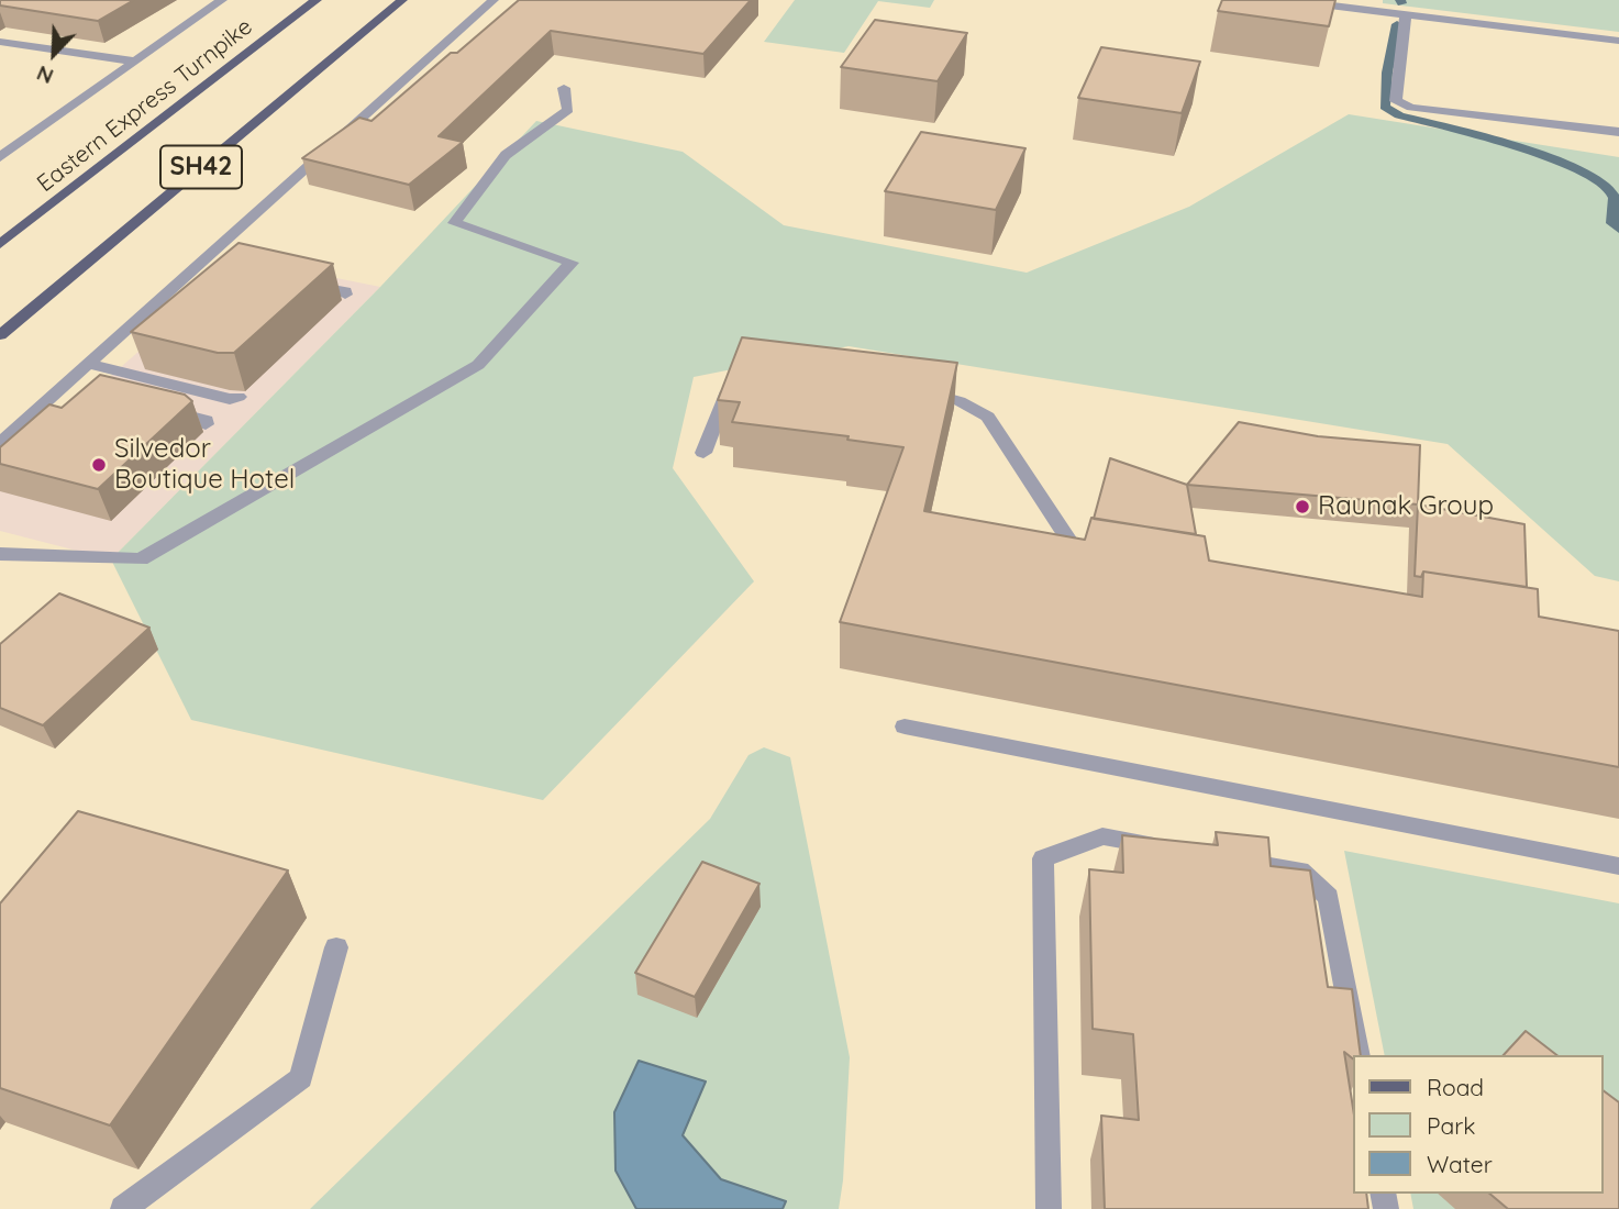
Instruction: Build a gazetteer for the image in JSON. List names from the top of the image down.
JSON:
{
  "streets": {
    "main road": ["Eastern Express Turnpike", "SH42"]
  },
  "places": ["Silvedor Boutique Hotel", "Raunak Group"],
  "legend": ["Road", "Park", "Water"],
  "north": "bottom left"
}
